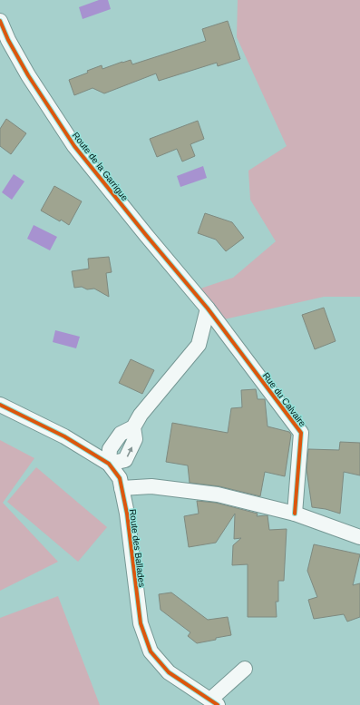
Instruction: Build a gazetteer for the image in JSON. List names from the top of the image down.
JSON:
{
  "streets": {
    "street": ["Route de la Garrigue", "Rue du Calvaire", "Route des Ballades"]
  },
  "crossings": [
    ["Route de la Garrigue", "Rue du Calvaire"]
  ]
}
